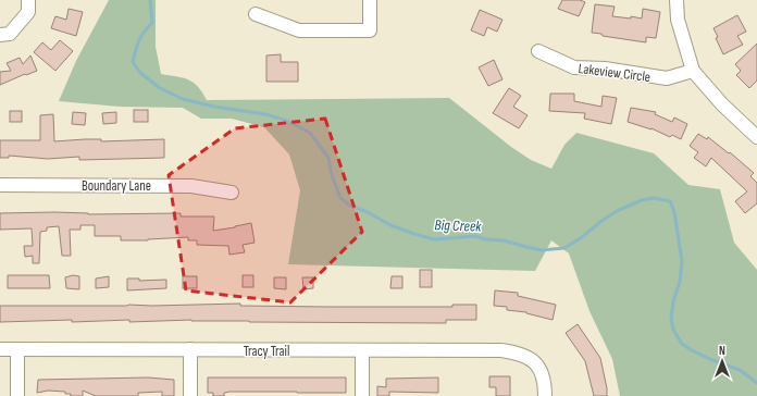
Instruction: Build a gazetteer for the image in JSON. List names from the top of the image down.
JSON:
{
  "streets": {
    "street": ["Lakeview Circle", "Boundary Lane", "Tracy Trail"]
  },
  "water": ["Big Creek"],
  "north": "top"
}
